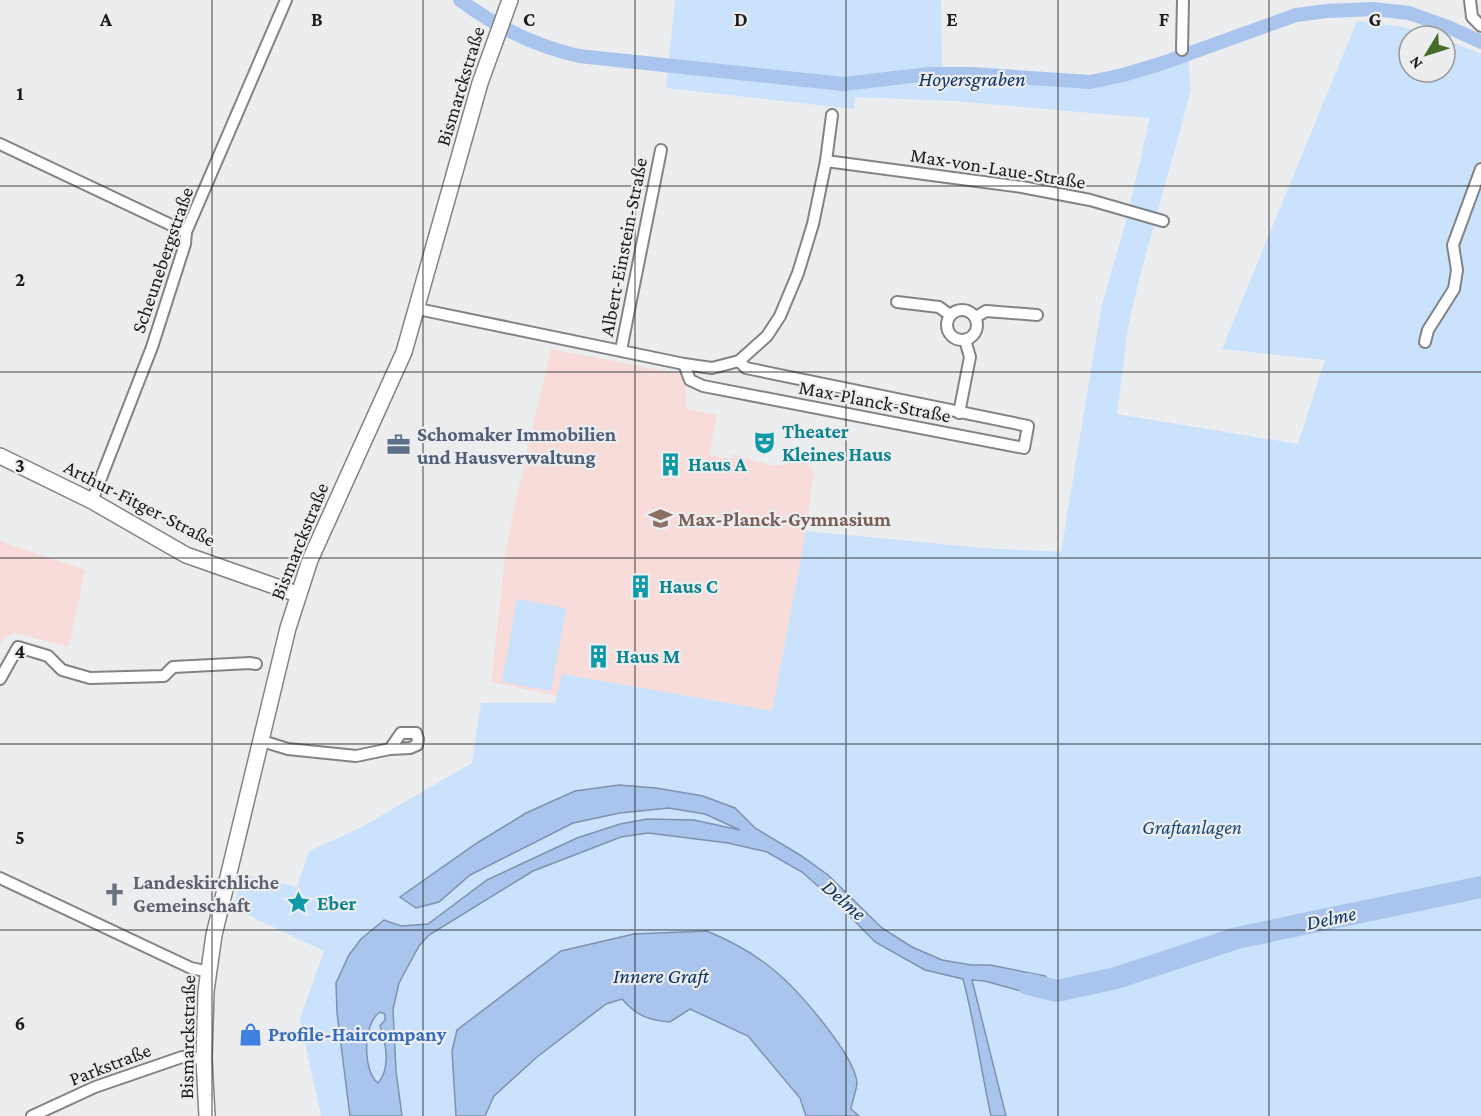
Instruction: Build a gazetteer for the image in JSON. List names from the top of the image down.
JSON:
{
  "streets": {
    "main road": ["Bismarckstraße", "Arthur-Fitger-Straße"],
    "street": [
      "Max-von-Laue-Straße",
      "Albert-Einstein-Straße",
      "Scheunebergstraße",
      "Max-Planck-Straße",
      "Parkstraße"
    ]
  },
  "crossings": [
    ["Bismarckstraße", "Arthur-Fitger-Straße"],
    ["Bismarckstraße", "Parkstraße"],
    ["Scheunebergstraße", "Arthur-Fitger-Straße"]
  ],
  "water": ["Hoyersgraben", "Delme", "Innere Graft"],
  "parks": ["Graftanlagen"],
  "places": {
    "theatre": ["Theater Kleines Haus"],
    "office": ["Schomaker Immobilien und Hausverwaltung"],
    "building": ["Haus A", "Haus C", "Haus M"],
    "school or university": ["Max-Planck-Gymnasium"],
    "church": ["Landeskirchliche Gemeinschaft"],
    "place": ["Eber"],
    "shop": ["Profile-Haircompany"]
  },
  "north": "bottom left",
  "grid": {
    "columns": [
      "A",
      "B",
      "C",
      "D",
      "E",
      "F",
      "G"
    ],
    "rows": [
      "1",
      "2",
      "3",
      "4",
      "5",
      "6"
    ]
  }
}
